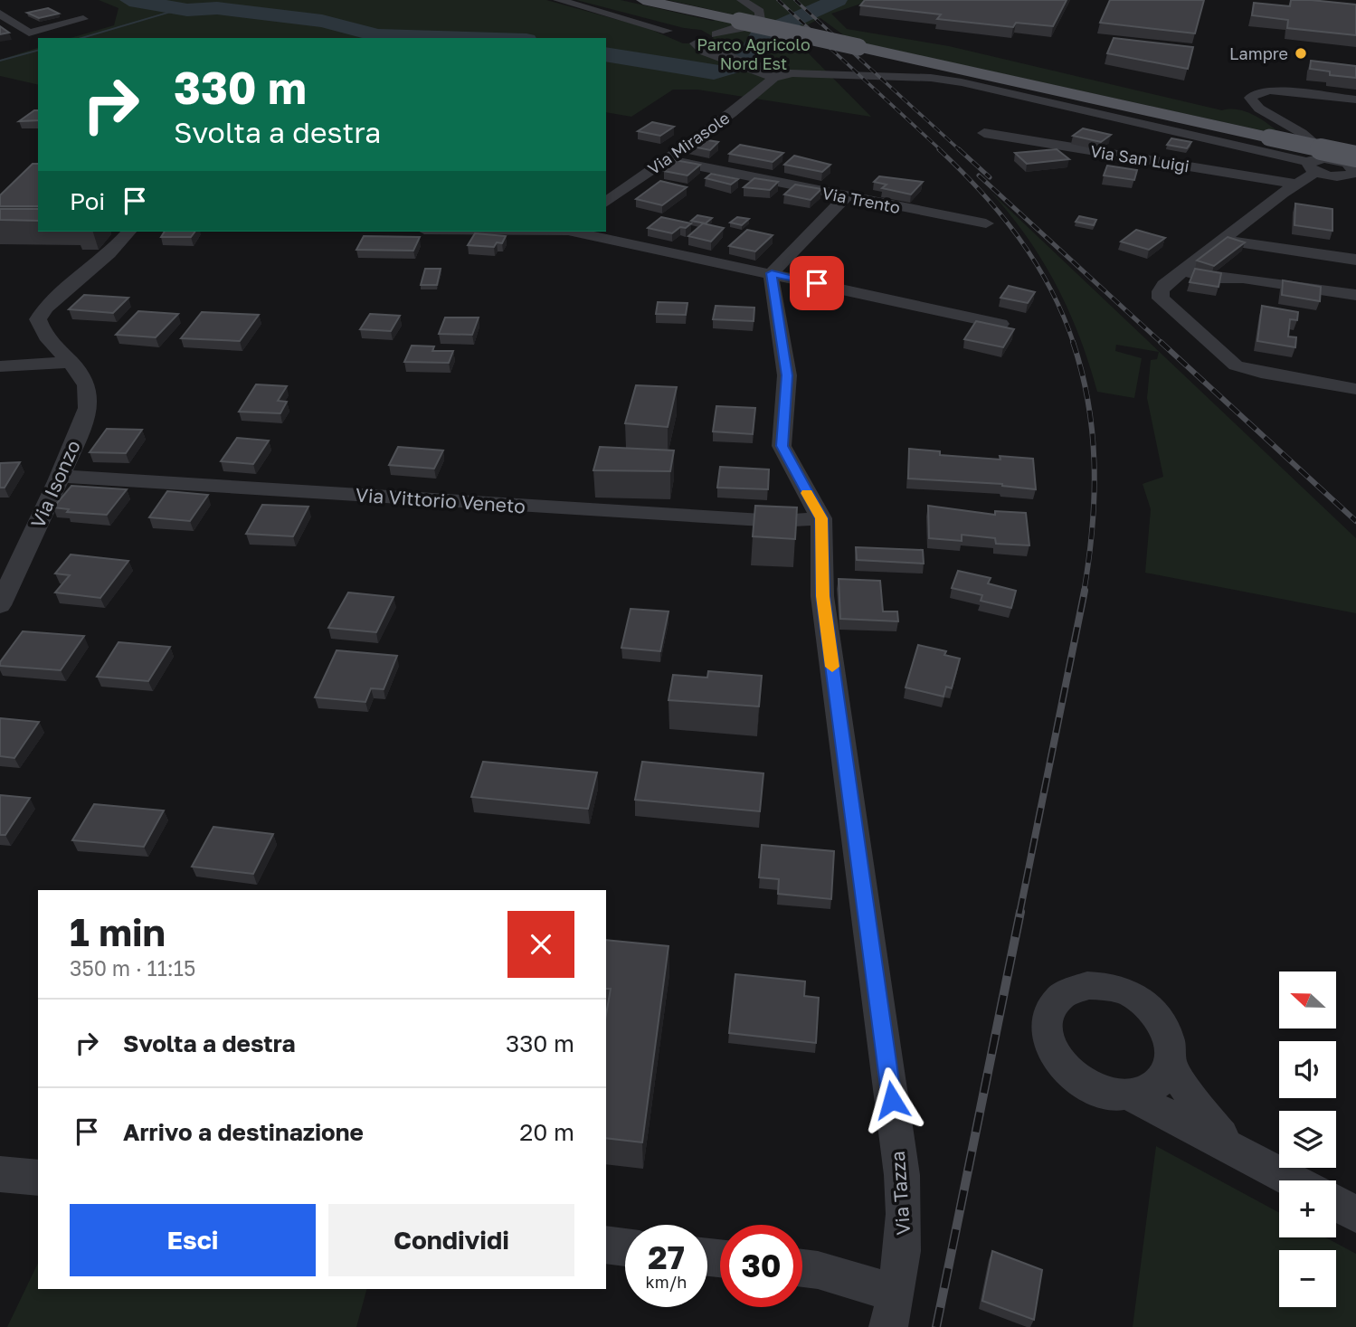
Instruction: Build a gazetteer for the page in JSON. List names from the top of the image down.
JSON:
{
  "streets": {
    "street": [
      "Via Mirasole",
      "Via San Luigi",
      "Via Trento",
      "Via Isonzo",
      "Via Vittorio Veneto",
      "Via Tazza"
    ]
  },
  "crossings": [
    ["Via Mirasole", "Via Trento"],
    ["Via Isonzo", "Via Vittorio Veneto"],
    ["Via Vittorio Veneto", "Via Tazza"]
  ],
  "parks": ["Parco Agricolo Nord Est"],
  "places": ["Lampre"],
  "north": "left",
  "page": {
    "turn": ["330 m", "Svolta a destra"],
    "then": "Poi",
    "heading": ["1 min", "350 m · 11:15"],
    "map_buttons": ["+", "−"],
    "list": [
      {
        "name": "Svolta a destra",
        "value": "330 m"
      },
      {
        "name": "Arrivo a destinazione",
        "value": "20 m"
      }
    ],
    "buttons": ["Esci", "Condividi"],
    "speed": "27 km/h",
    "limit": "30"
  }
}
